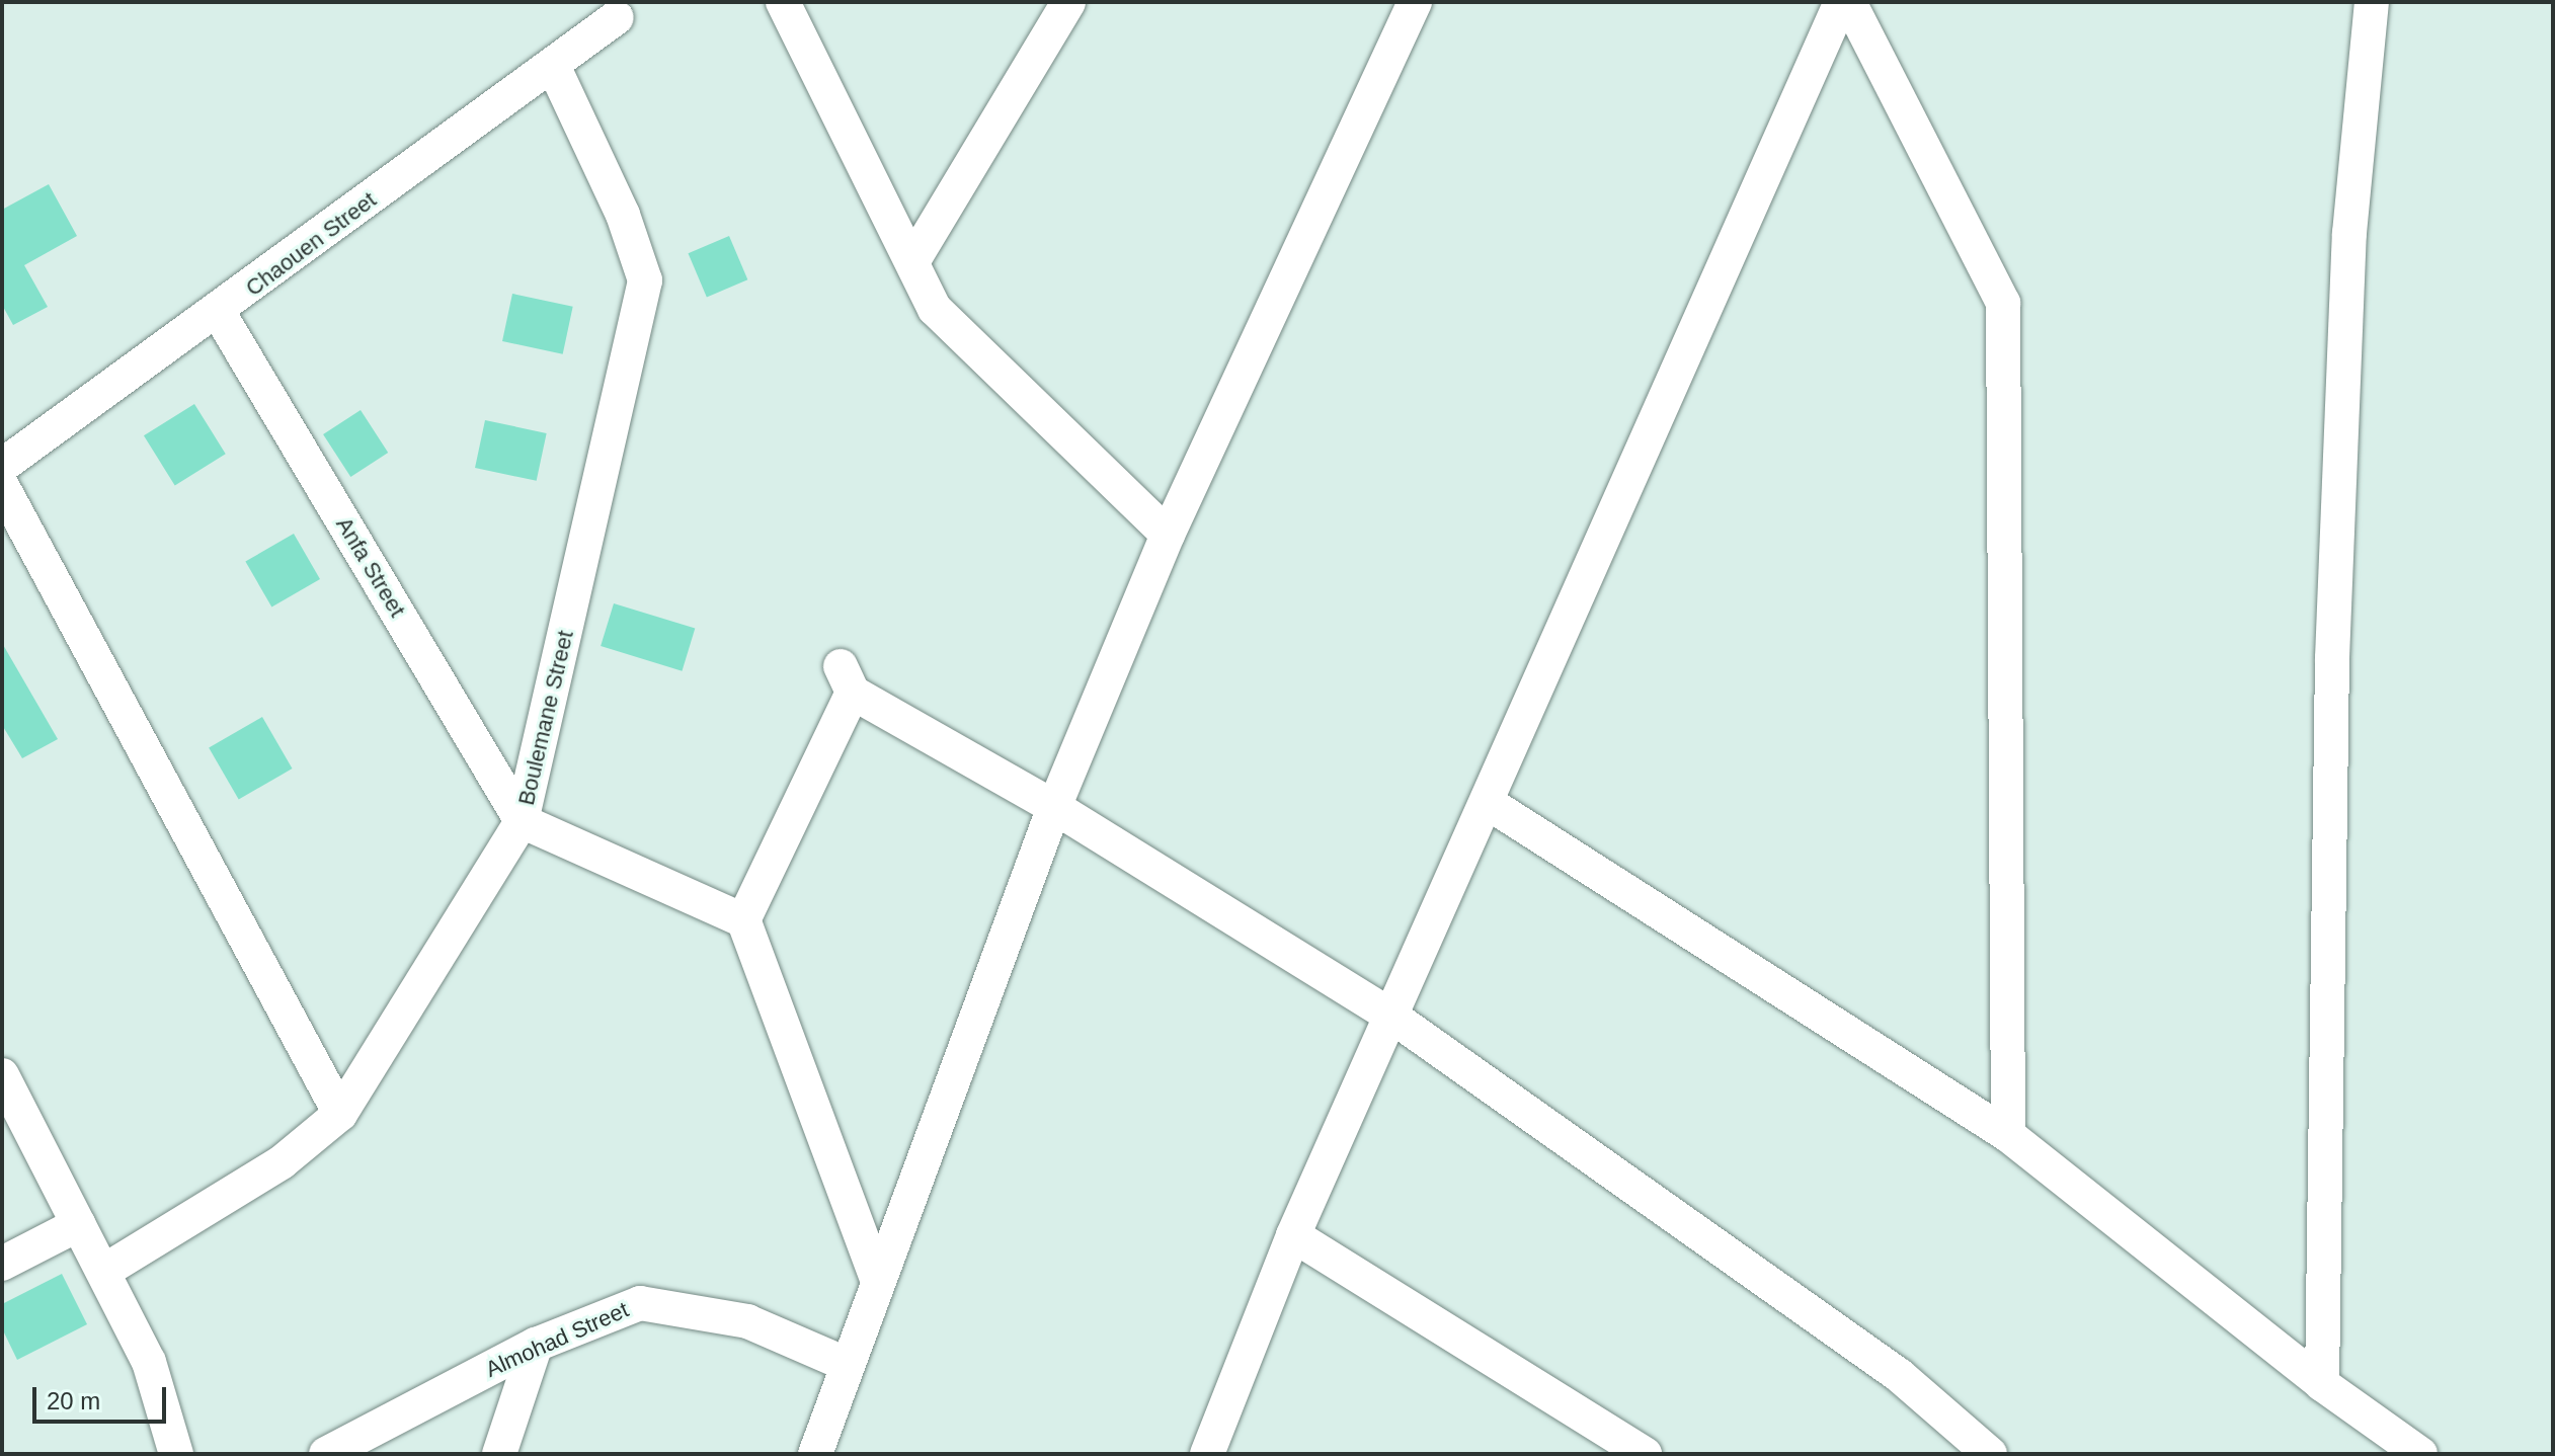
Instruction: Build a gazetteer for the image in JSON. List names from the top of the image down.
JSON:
{
  "streets": {
    "street": [
      "Chaouen Street",
      "Anfa Street",
      "Boulemane Street",
      "Almohad Street"
    ]
  },
  "crossings": [
    ["Chaouen Street", "Anfa Street"],
    ["Chaouen Street", "Boulemane Street"],
    ["Anfa Street", "Boulemane Street"]
  ],
  "scale_bar": "20 m"
}
